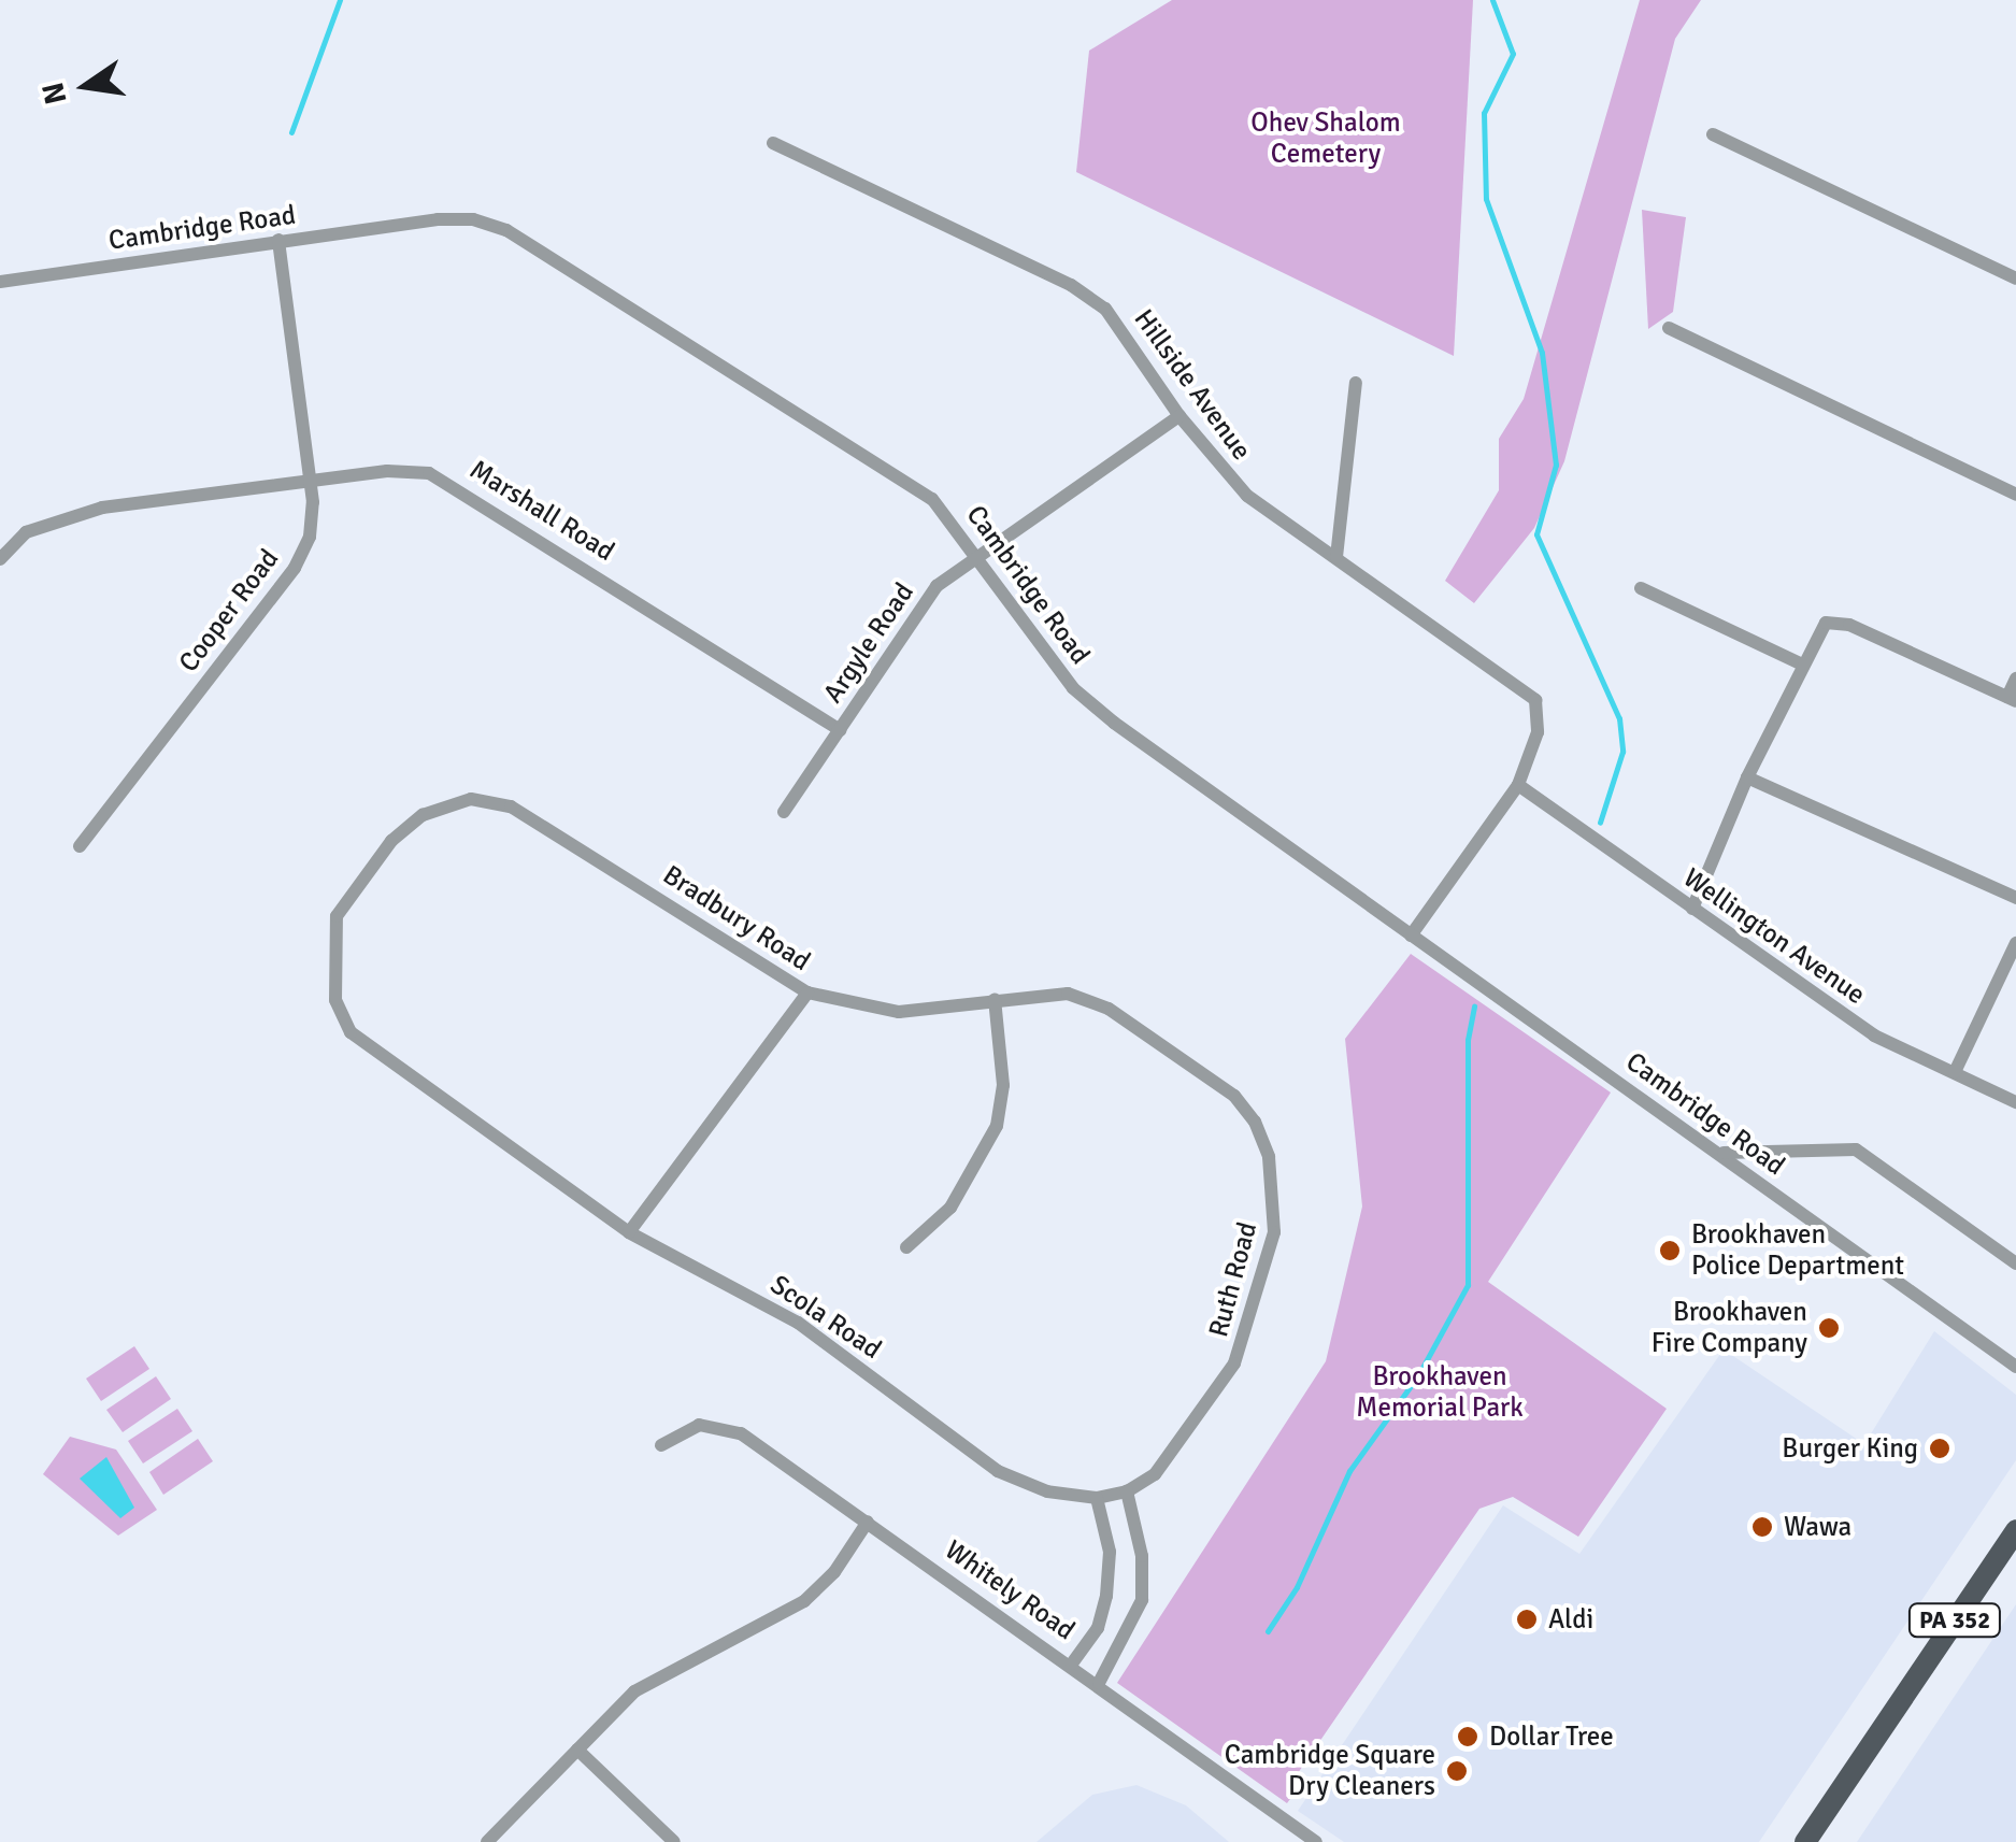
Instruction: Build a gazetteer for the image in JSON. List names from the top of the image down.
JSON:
{
  "streets": {
    "main road": ["PA 352"],
    "street": [
      "Cambridge Road",
      "Hillside Avenue",
      "Marshall Road",
      "Cooper Road",
      "Argyle Road",
      "Bradbury Road",
      "Wellington Avenue",
      "Ruth Road",
      "Scola Road",
      "Whitely Road"
    ]
  },
  "crossings": [
    ["Cambridge Road", "Cooper Road"],
    ["Cambridge Road", "Argyle Road"],
    ["Hillside Avenue", "Argyle Road"],
    ["Hillside Avenue", "Wellington Avenue"],
    ["Marshall Road", "Cooper Road"],
    ["Marshall Road", "Argyle Road"],
    ["Bradbury Road", "Ruth Road"],
    ["Bradbury Road", "Scola Road"],
    ["Ruth Road", "Scola Road"]
  ],
  "parks": ["Ohev Shalom Cemetery", "Brookhaven Memorial Park"],
  "places": [
    "Brookhaven Police Department",
    "Brookhaven Fire Company",
    "Burger King",
    "Wawa",
    "Aldi",
    "Dollar Tree",
    "Cambridge Square Dry Cleaners"
  ],
  "north": "left"
}
